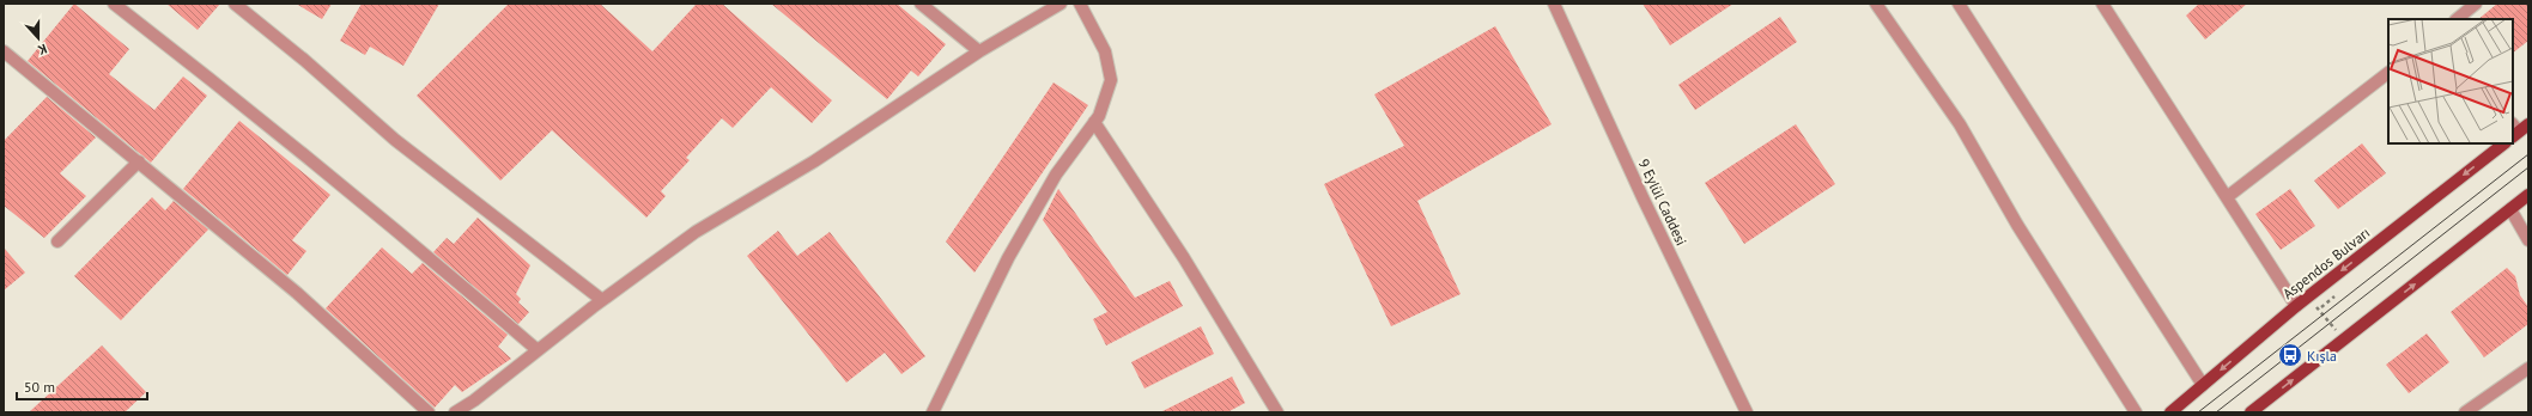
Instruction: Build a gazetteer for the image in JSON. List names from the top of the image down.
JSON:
{
  "streets": {
    "main road": ["Aspendos Bulvarı"],
    "street": ["9 Eylül Caddesi"]
  },
  "places": {
    "bus stop": ["Kışla"]
  },
  "scale_bar": "50 m",
  "north": "bottom"
}
